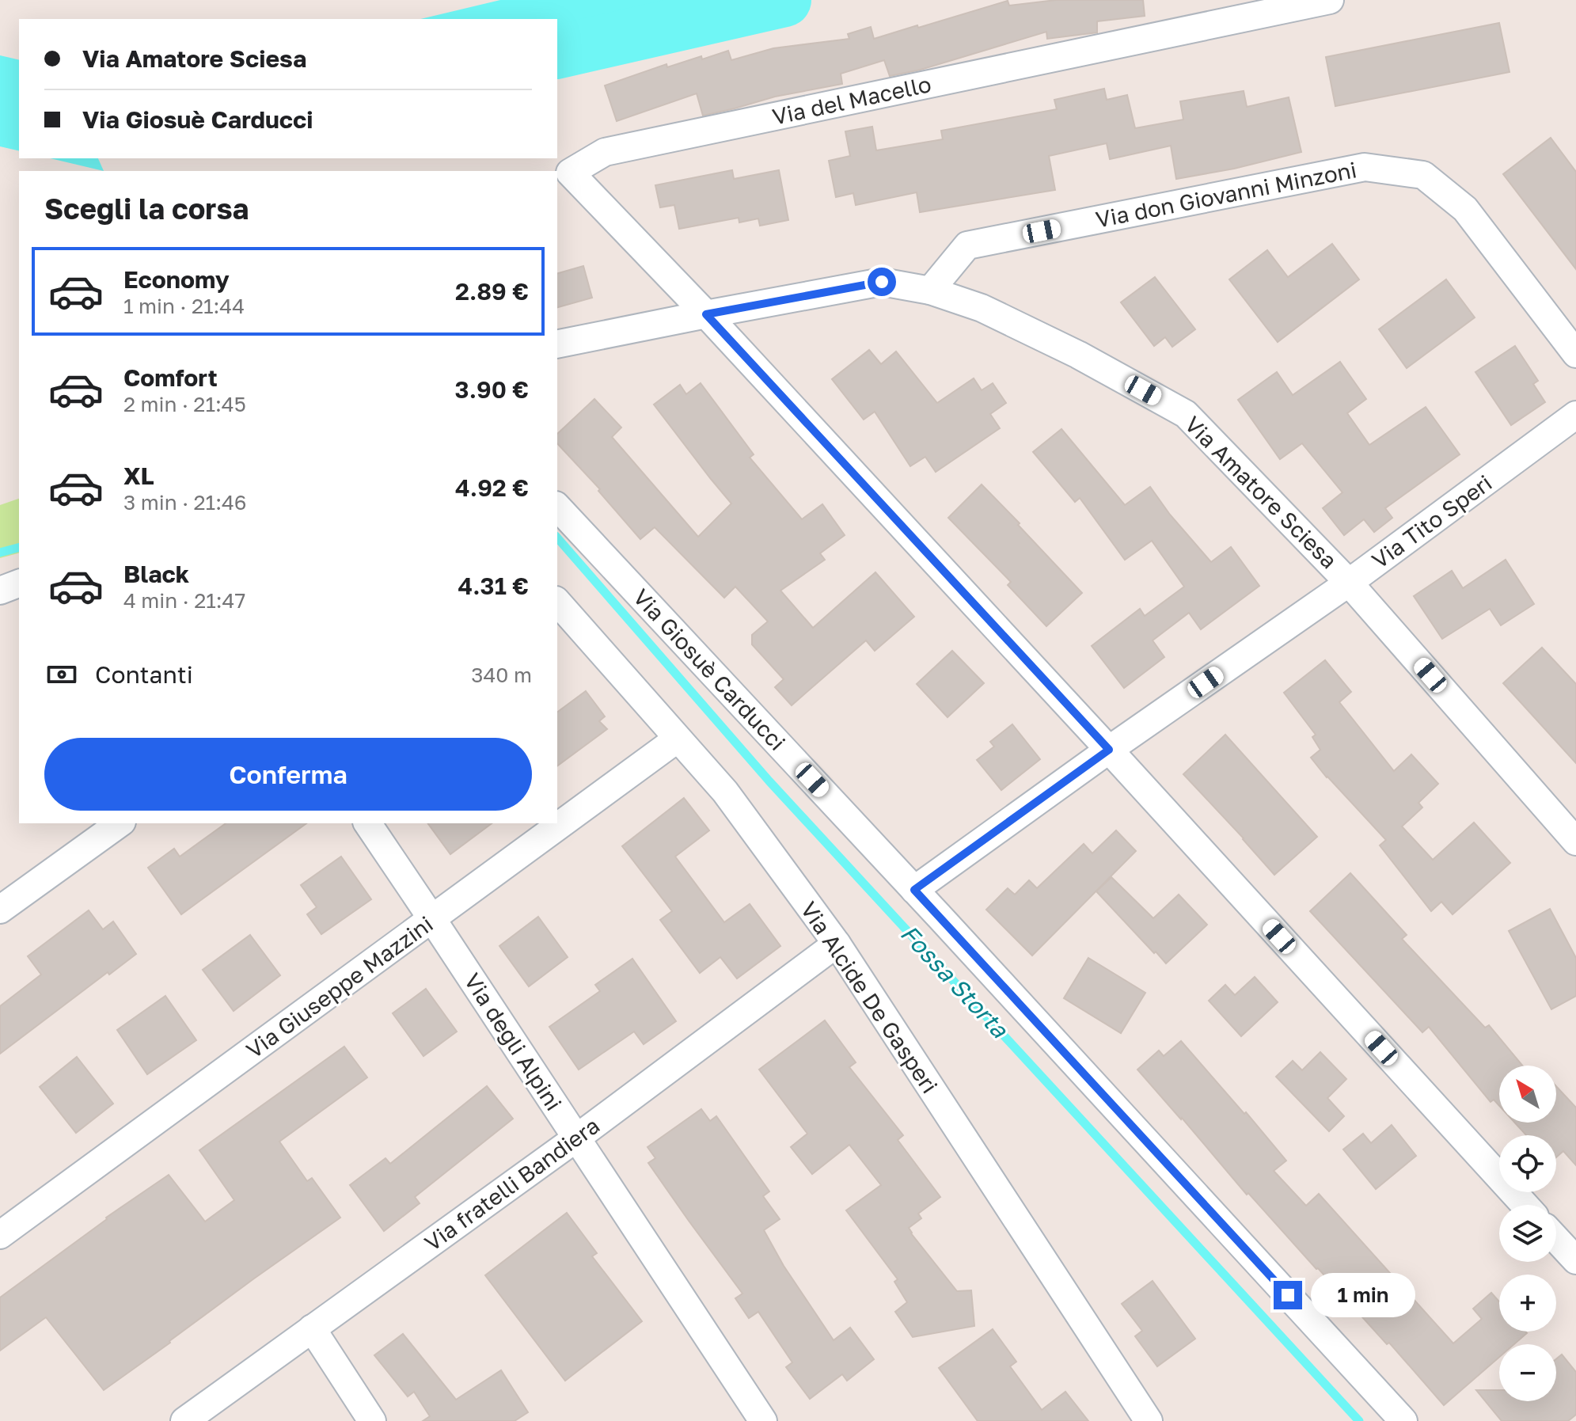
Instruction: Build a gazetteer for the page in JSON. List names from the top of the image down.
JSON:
{
  "streets": {
    "street": [
      "Via del Macello",
      "Via don Giovanni Minzoni",
      "Via Amatore Sciesa",
      "Via Tito Speri",
      "Via Giosuè Carducci",
      "Via Giuseppe Mazzini",
      "Via Alcide De Gasperi",
      "Via degli Alpini",
      "Via fratelli Bandiera"
    ]
  },
  "crossings": [
    ["Via del Macello", "Via Amatore Sciesa"],
    ["Via don Giovanni Minzoni", "Via Amatore Sciesa"],
    ["Via Amatore Sciesa", "Via Tito Speri"],
    ["Via Tito Speri", "Via Giosuè Carducci"],
    ["Via Giuseppe Mazzini", "Via Alcide De Gasperi"],
    ["Via Giuseppe Mazzini", "Via degli Alpini"],
    ["Via Alcide De Gasperi", "Via fratelli Bandiera"],
    ["Via degli Alpini", "Via fratelli Bandiera"]
  ],
  "water": ["Fossa Storta"],
  "north": "top left",
  "page": {
    "banner": ["Via Amatore Sciesa", "Via Giosuè Carducci"],
    "heading": "Scegli la corsa",
    "list": [
      {
        "name": "Economy",
        "note": "1 min · 21:44",
        "value": "2.89 €"
      },
      {
        "name": "Comfort",
        "note": "2 min · 21:45",
        "value": "3.90 €"
      },
      {
        "name": "XL",
        "note": "3 min · 21:46",
        "value": "4.92 €"
      },
      {
        "name": "Black",
        "note": "4 min · 21:47",
        "value": "4.31 €"
      }
    ],
    "pay": ["Contanti", "340 m"],
    "buttons": "Conferma",
    "map_buttons": ["+", "−"],
    "bubble": "1 min"
  }
}
